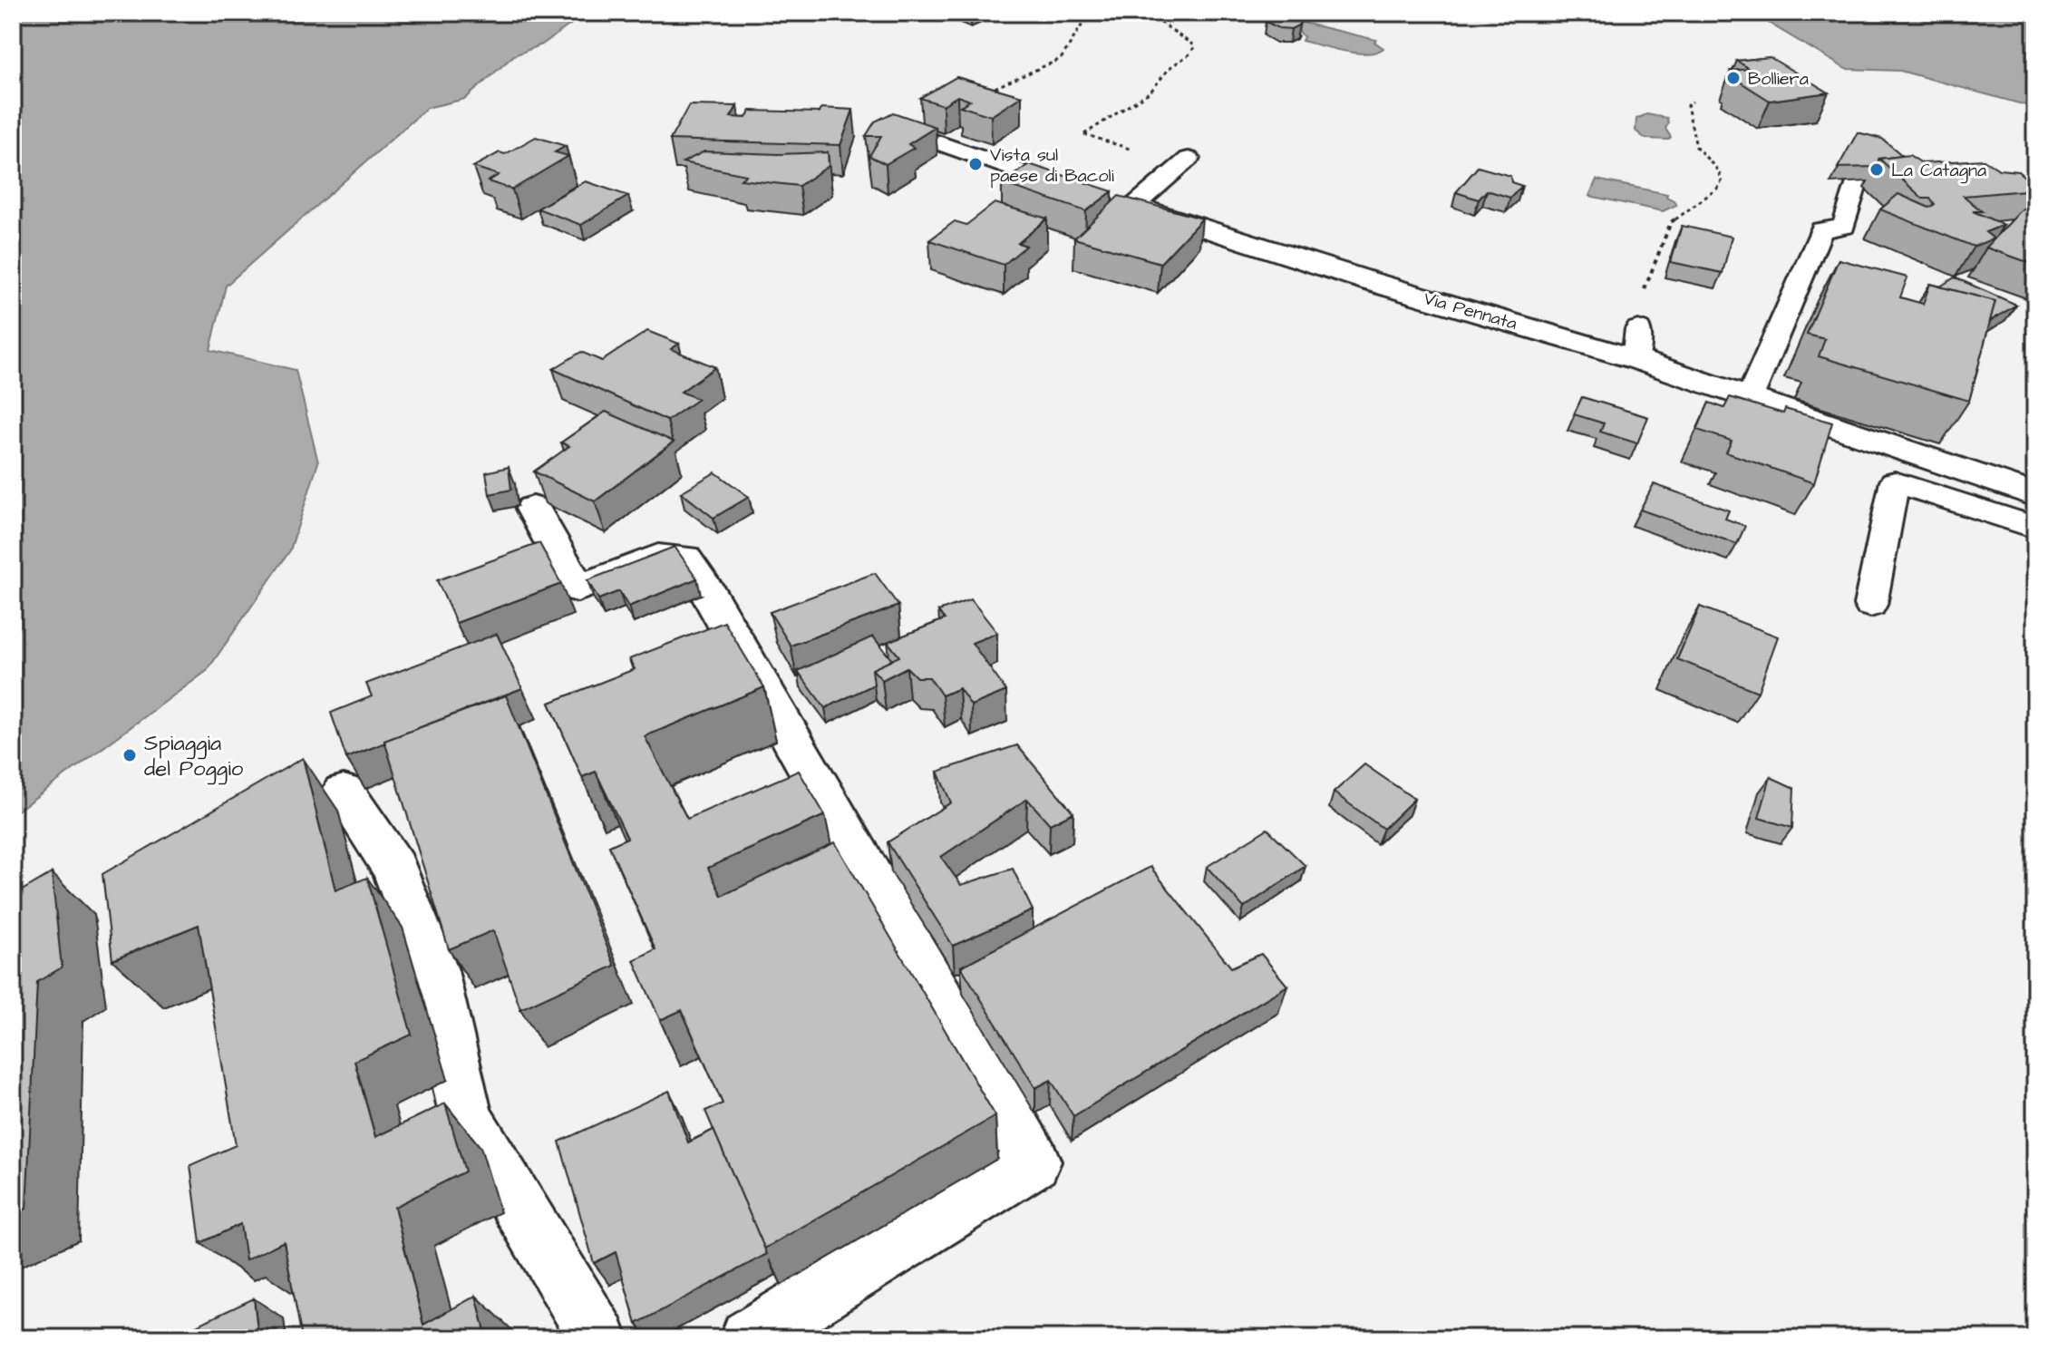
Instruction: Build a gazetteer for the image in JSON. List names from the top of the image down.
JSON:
{
  "streets": {
    "street": ["Via Pennata"]
  },
  "places": [
    "Bolliera",
    "Vista sul paese di Bacoli",
    "La Catagna",
    "Spiaggia del Poggio"
  ]
}
